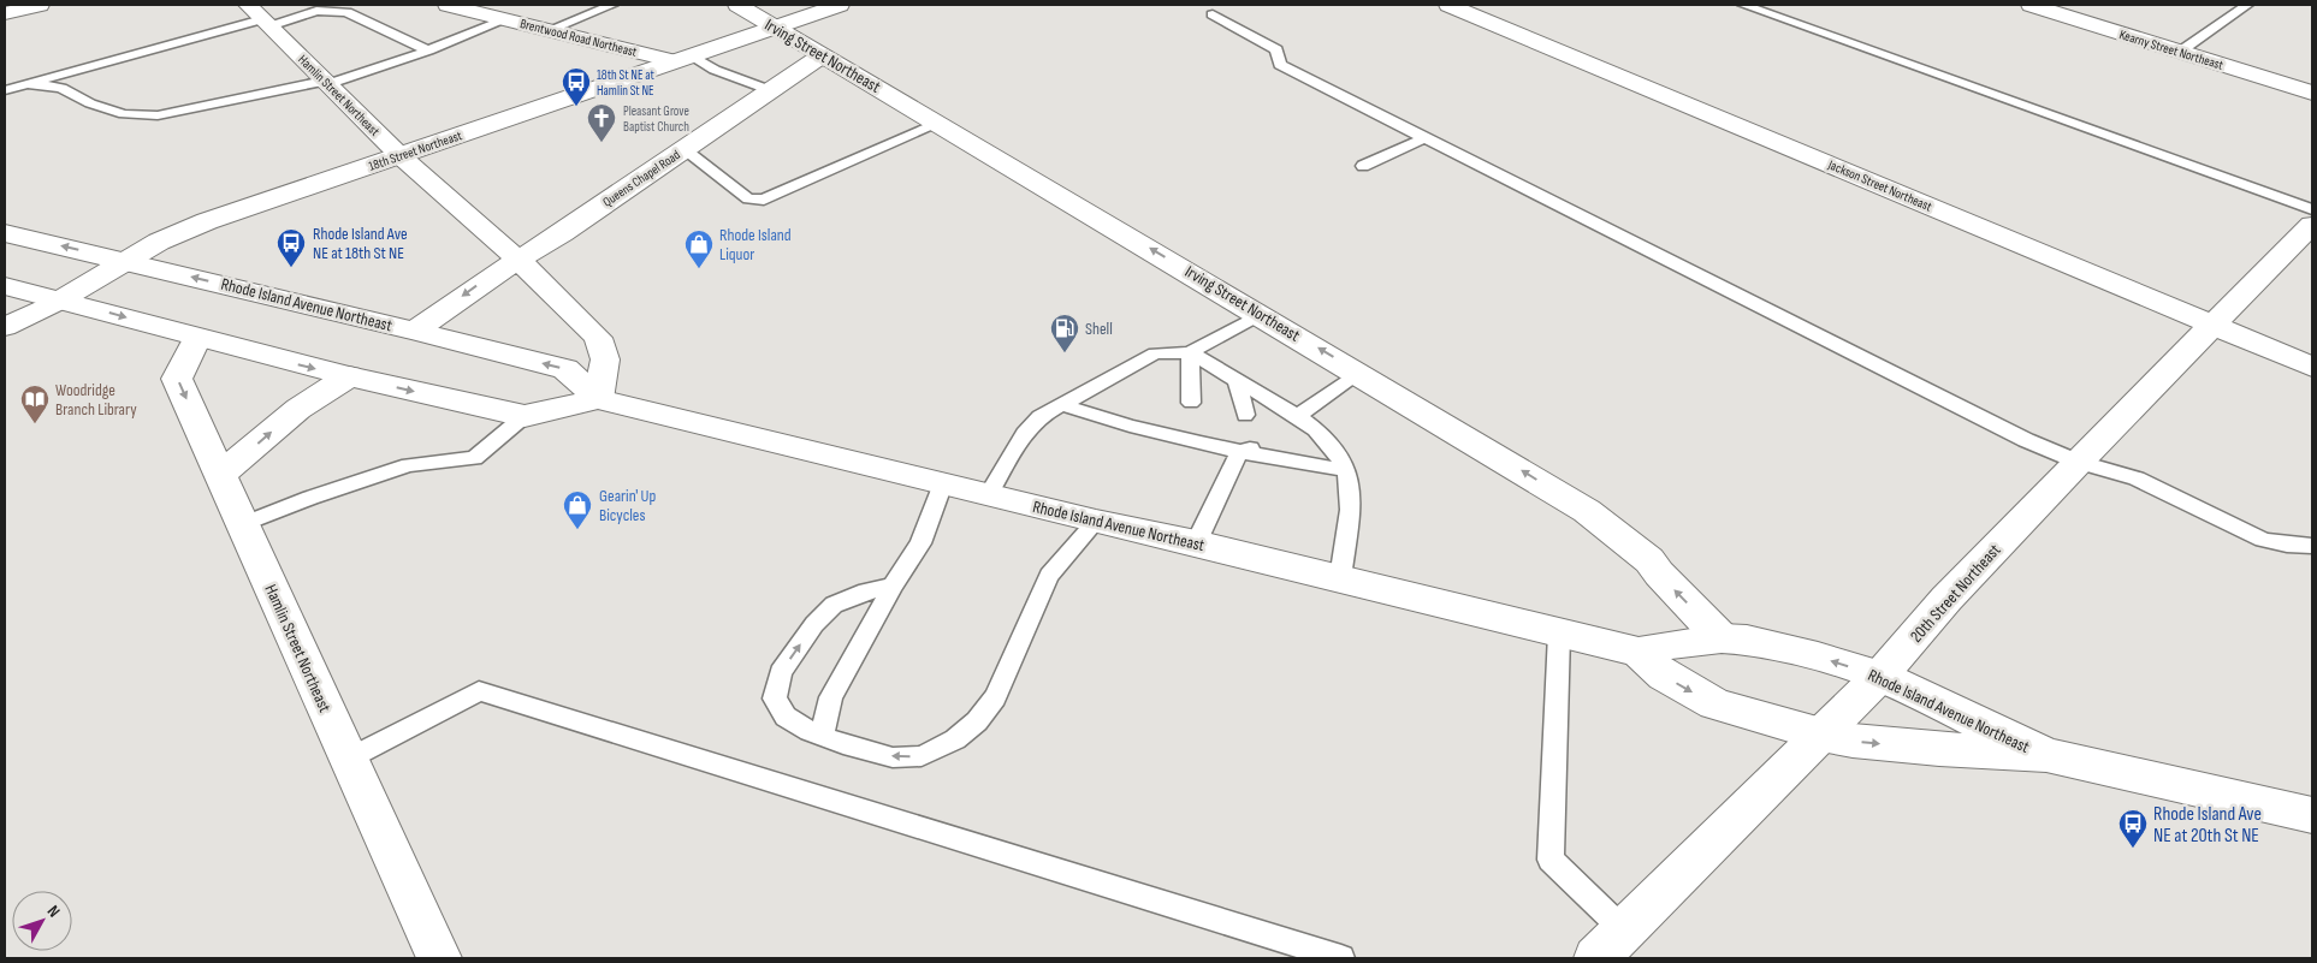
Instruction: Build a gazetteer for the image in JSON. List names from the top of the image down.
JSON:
{
  "streets": {
    "street": [
      "Brentwood Road Northeast",
      "Kearny Street Northeast",
      "Irving Street Northeast",
      "Hamlin Street Northeast",
      "18th Street Northeast",
      "Queens Chapel Road",
      "Jackson Street Northeast",
      "Rhode Island Avenue Northeast",
      "20th Street Northeast"
    ]
  },
  "crossings": [
    ["Brentwood Road Northeast", "18th Street Northeast"],
    ["Irving Street Northeast", "18th Street Northeast"],
    ["Irving Street Northeast", "Queens Chapel Road"],
    ["Irving Street Northeast", "Rhode Island Avenue Northeast"],
    ["Hamlin Street Northeast", "18th Street Northeast"],
    ["Hamlin Street Northeast", "Queens Chapel Road"],
    ["Hamlin Street Northeast", "Rhode Island Avenue Northeast"],
    ["18th Street Northeast", "Rhode Island Avenue Northeast"],
    ["Jackson Street Northeast", "20th Street Northeast"],
    ["Rhode Island Avenue Northeast", "20th Street Northeast"]
  ],
  "one_way": ["Irving Street Northeast"],
  "places": {
    "bus stop": ["18th St NE at Hamlin St NE", "Rhode Island Ave NE at 18th St NE", "Rhode Island Ave NE at 20th St NE"],
    "church": ["Pleasant Grove Baptist Church"],
    "shop": ["Rhode Island Liquor", "Gearin' Up Bicycles"],
    "fuel station": ["Shell"],
    "library": ["Woodridge Branch Library"]
  },
  "north": "top right"
}
